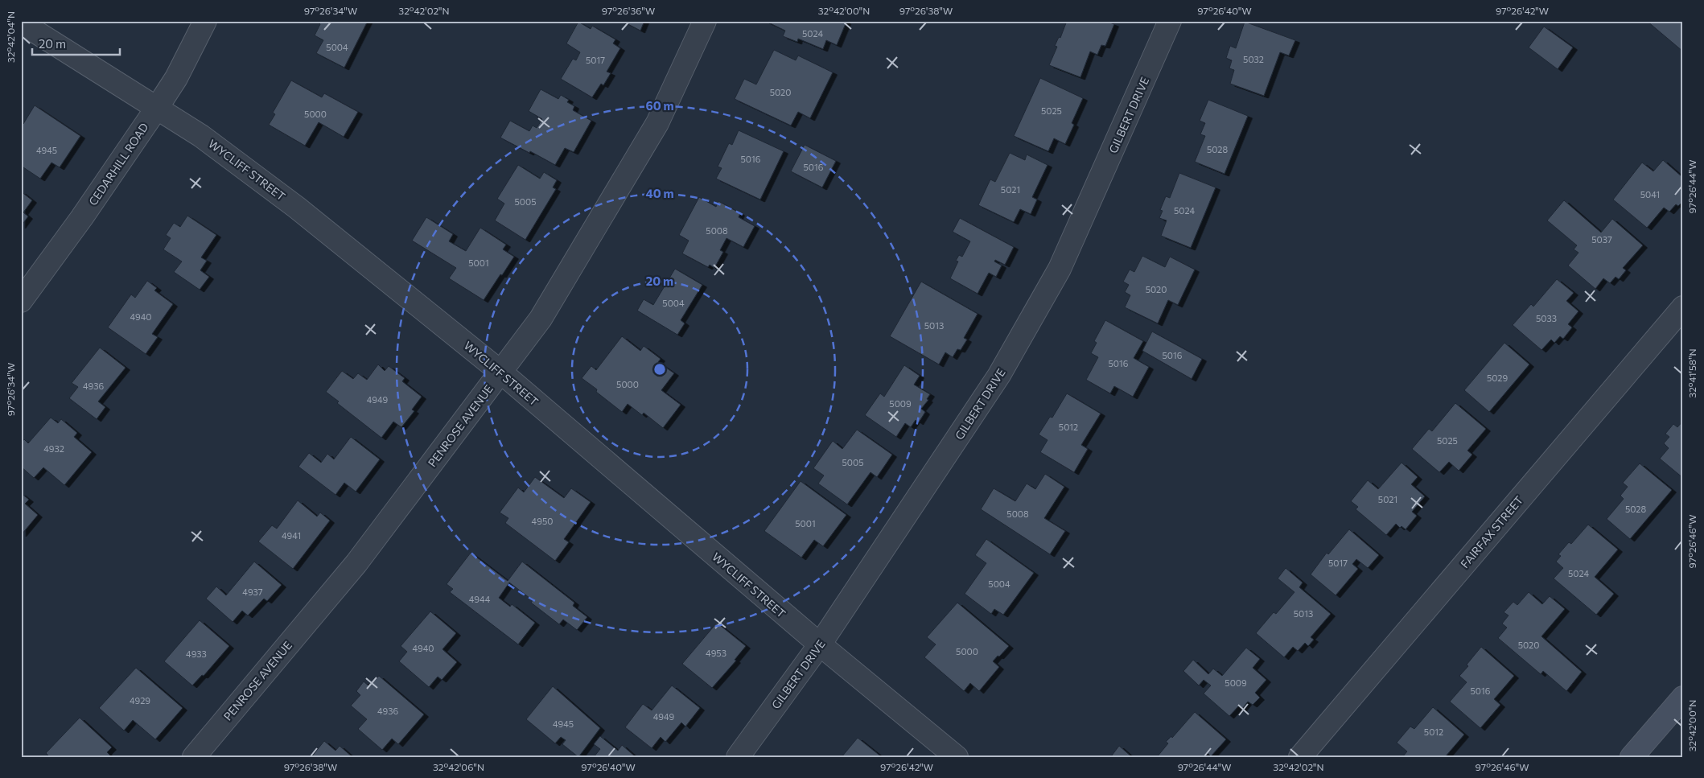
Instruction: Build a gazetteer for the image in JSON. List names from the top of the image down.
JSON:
{
  "streets": {
    "street": [
      "GILBERT DRIVE",
      "CEDARHILL ROAD",
      "WYCLIFF STREET",
      "PENROSE AVENUE",
      "FAIRFAX STREET"
    ]
  },
  "crossings": [
    ["GILBERT DRIVE", "WYCLIFF STREET"],
    ["CEDARHILL ROAD", "WYCLIFF STREET"],
    ["WYCLIFF STREET", "PENROSE AVENUE"]
  ],
  "house_numbers": [
    "5024",
    "5004",
    "5032",
    "5017",
    "5020",
    "5025",
    "5000",
    "5028",
    "4945",
    "5016",
    "5016",
    "5021",
    "5041",
    "5005",
    "5024",
    "5008",
    "5037",
    "5001",
    "5020",
    "5004",
    "4940",
    "5033",
    "5013",
    "5016",
    "5016",
    "5029",
    "5000",
    "4936",
    "4949",
    "5009",
    "5012",
    "5025",
    "4932",
    "5005",
    "5021",
    "5028",
    "5008",
    "4950",
    "5001",
    "4941",
    "5017",
    "5024",
    "5004",
    "4937",
    "4944",
    "5013",
    "5020",
    "4940",
    "5000",
    "4953",
    "4933",
    "5009",
    "5016",
    "4929",
    "4936",
    "4949",
    "4945",
    "5012"
  ],
  "scale_bar": "20 m",
  "coordinates": [
    "97°26'34\"W",
    "32°42'02\"N",
    "97°26'36\"W",
    "32°42'00\"N",
    "97°26'38\"W",
    "97°26'40\"W",
    "97°26'42\"W",
    "32°42'04\"N",
    "97°26'44\"W",
    "32°41'58\"N",
    "97°26'46\"W",
    "32°42'06\"N"
  ],
  "rings": ["60 m", "40 m", "20 m"]
}
